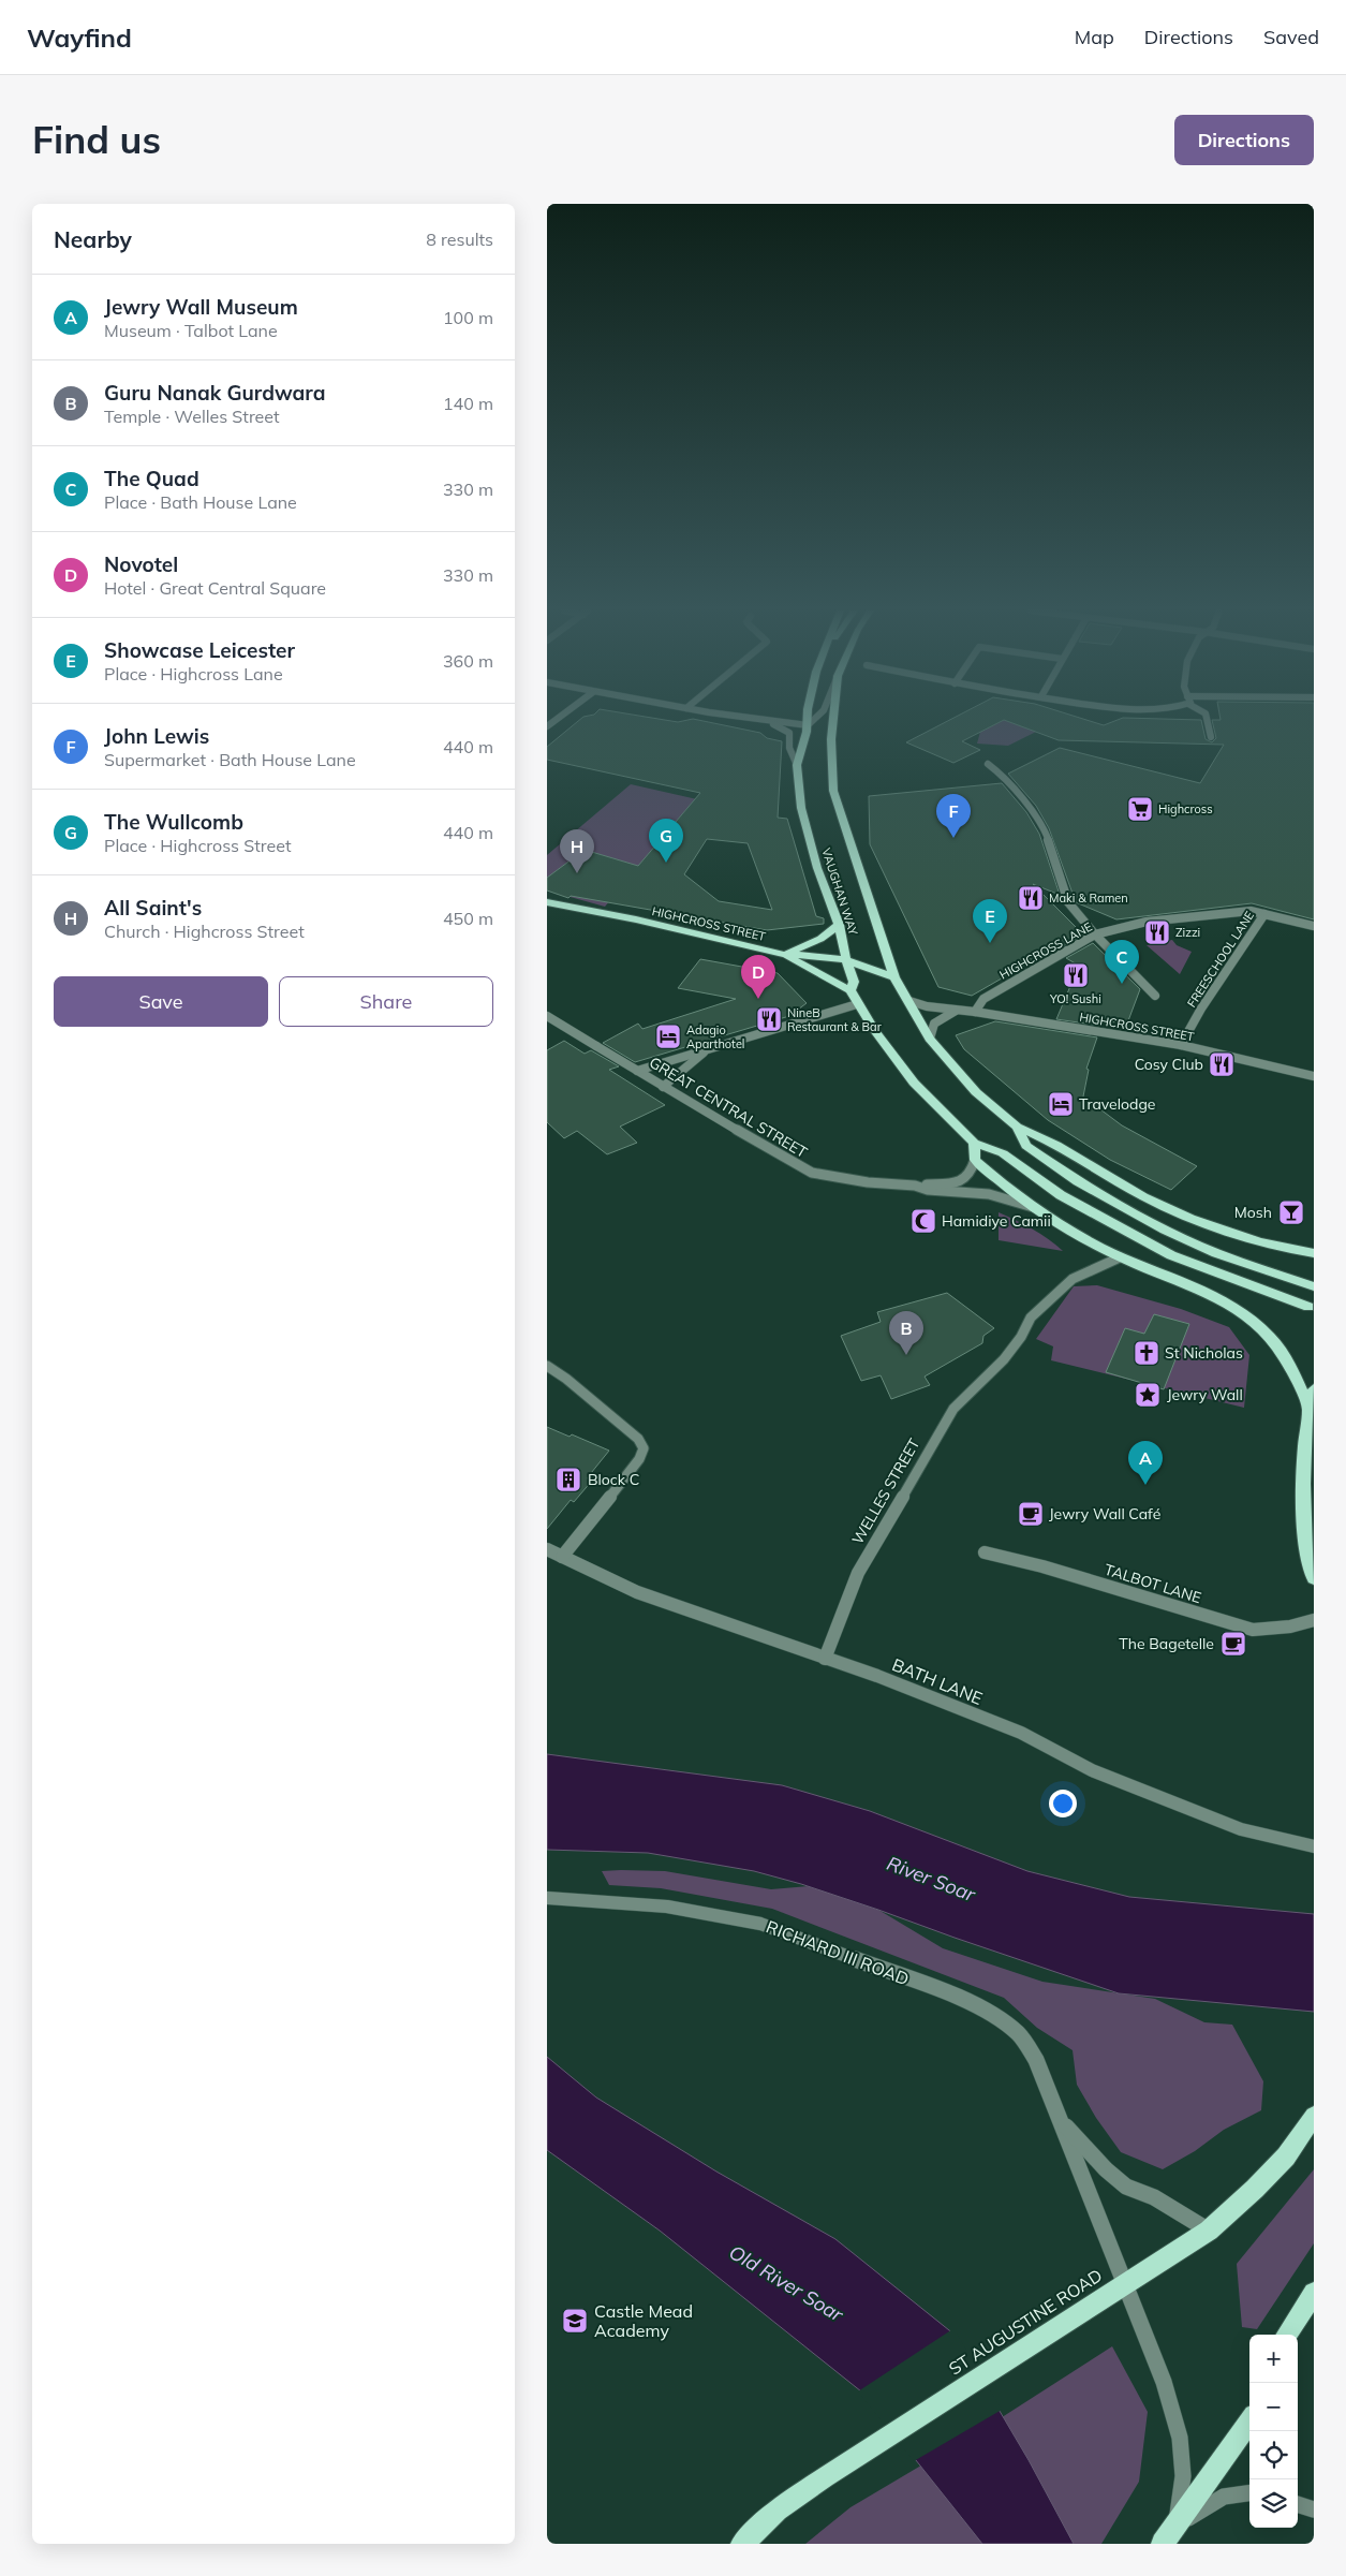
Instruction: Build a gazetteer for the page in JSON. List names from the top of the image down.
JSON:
{
  "streets": {
    "main road": ["VAUGHAN WAY", "HIGHCROSS STREET", "ST AUGUSTINE ROAD"],
    "street": [
      "HIGHCROSS LANE",
      "FREESCHOOL LANE",
      "GREAT CENTRAL STREET",
      "WELLES STREET",
      "TALBOT LANE",
      "BATH LANE",
      "RICHARD III ROAD"
    ]
  },
  "crossings": [
    ["VAUGHAN WAY", "HIGHCROSS STREET"],
    ["HIGHCROSS STREET", "HIGHCROSS LANE"],
    ["HIGHCROSS STREET", "FREESCHOOL LANE"],
    ["HIGHCROSS LANE", "FREESCHOOL LANE"],
    ["WELLES STREET", "BATH LANE"],
    ["RICHARD III ROAD", "ST AUGUSTINE ROAD"]
  ],
  "water": ["River Soar", "Old River Soar"],
  "places": {
    "supermarket": ["Highcross"],
    "restaurant": [
      "Maki & Ramen",
      "Zizzi",
      "YO! Sushi",
      "NineB Restaurant & Bar",
      "Cosy Club"
    ],
    "hotel": ["Adagio Aparthotel", "Travelodge"],
    "bar": ["Mosh"],
    "mosque": ["Hamidiye Camii"],
    "church": ["St Nicholas"],
    "place": ["Jewry Wall"],
    "building": ["Block C"],
    "cafe": ["Jewry Wall Café", "The Bagetelle"],
    "school or university": ["Castle Mead Academy"]
  },
  "page": {
    "header": "Wayfind",
    "nav": ["Map", "Directions", "Saved"],
    "buttons": [
      "Directions",
      ["Save", "Share"]
    ],
    "title": "Find us",
    "heading": ["Nearby", "8 results"],
    "list": [
      {
        "mark": "A",
        "name": "Jewry Wall Museum",
        "note": "Museum · Talbot Lane",
        "value": "100 m"
      },
      {
        "mark": "B",
        "name": "Guru Nanak Gurdwara",
        "note": "Temple · Welles Street",
        "value": "140 m"
      },
      {
        "mark": "C",
        "name": "The Quad",
        "note": "Place · Bath House Lane",
        "value": "330 m"
      },
      {
        "mark": "D",
        "name": "Novotel",
        "note": "Hotel · Great Central Square",
        "value": "330 m"
      },
      {
        "mark": "E",
        "name": "Showcase Leicester",
        "note": "Place · Highcross Lane",
        "value": "360 m"
      },
      {
        "mark": "F",
        "name": "John Lewis",
        "note": "Supermarket · Bath House Lane",
        "value": "440 m"
      },
      {
        "mark": "G",
        "name": "The Wullcomb",
        "note": "Place · Highcross Street",
        "value": "440 m"
      },
      {
        "mark": "H",
        "name": "All Saint's",
        "note": "Church · Highcross Street",
        "value": "450 m"
      }
    ],
    "pins": [
      "F",
      "G",
      "H",
      "E",
      "C",
      "D",
      "B",
      "A"
    ],
    "map_buttons": ["+", "−"]
  }
}
